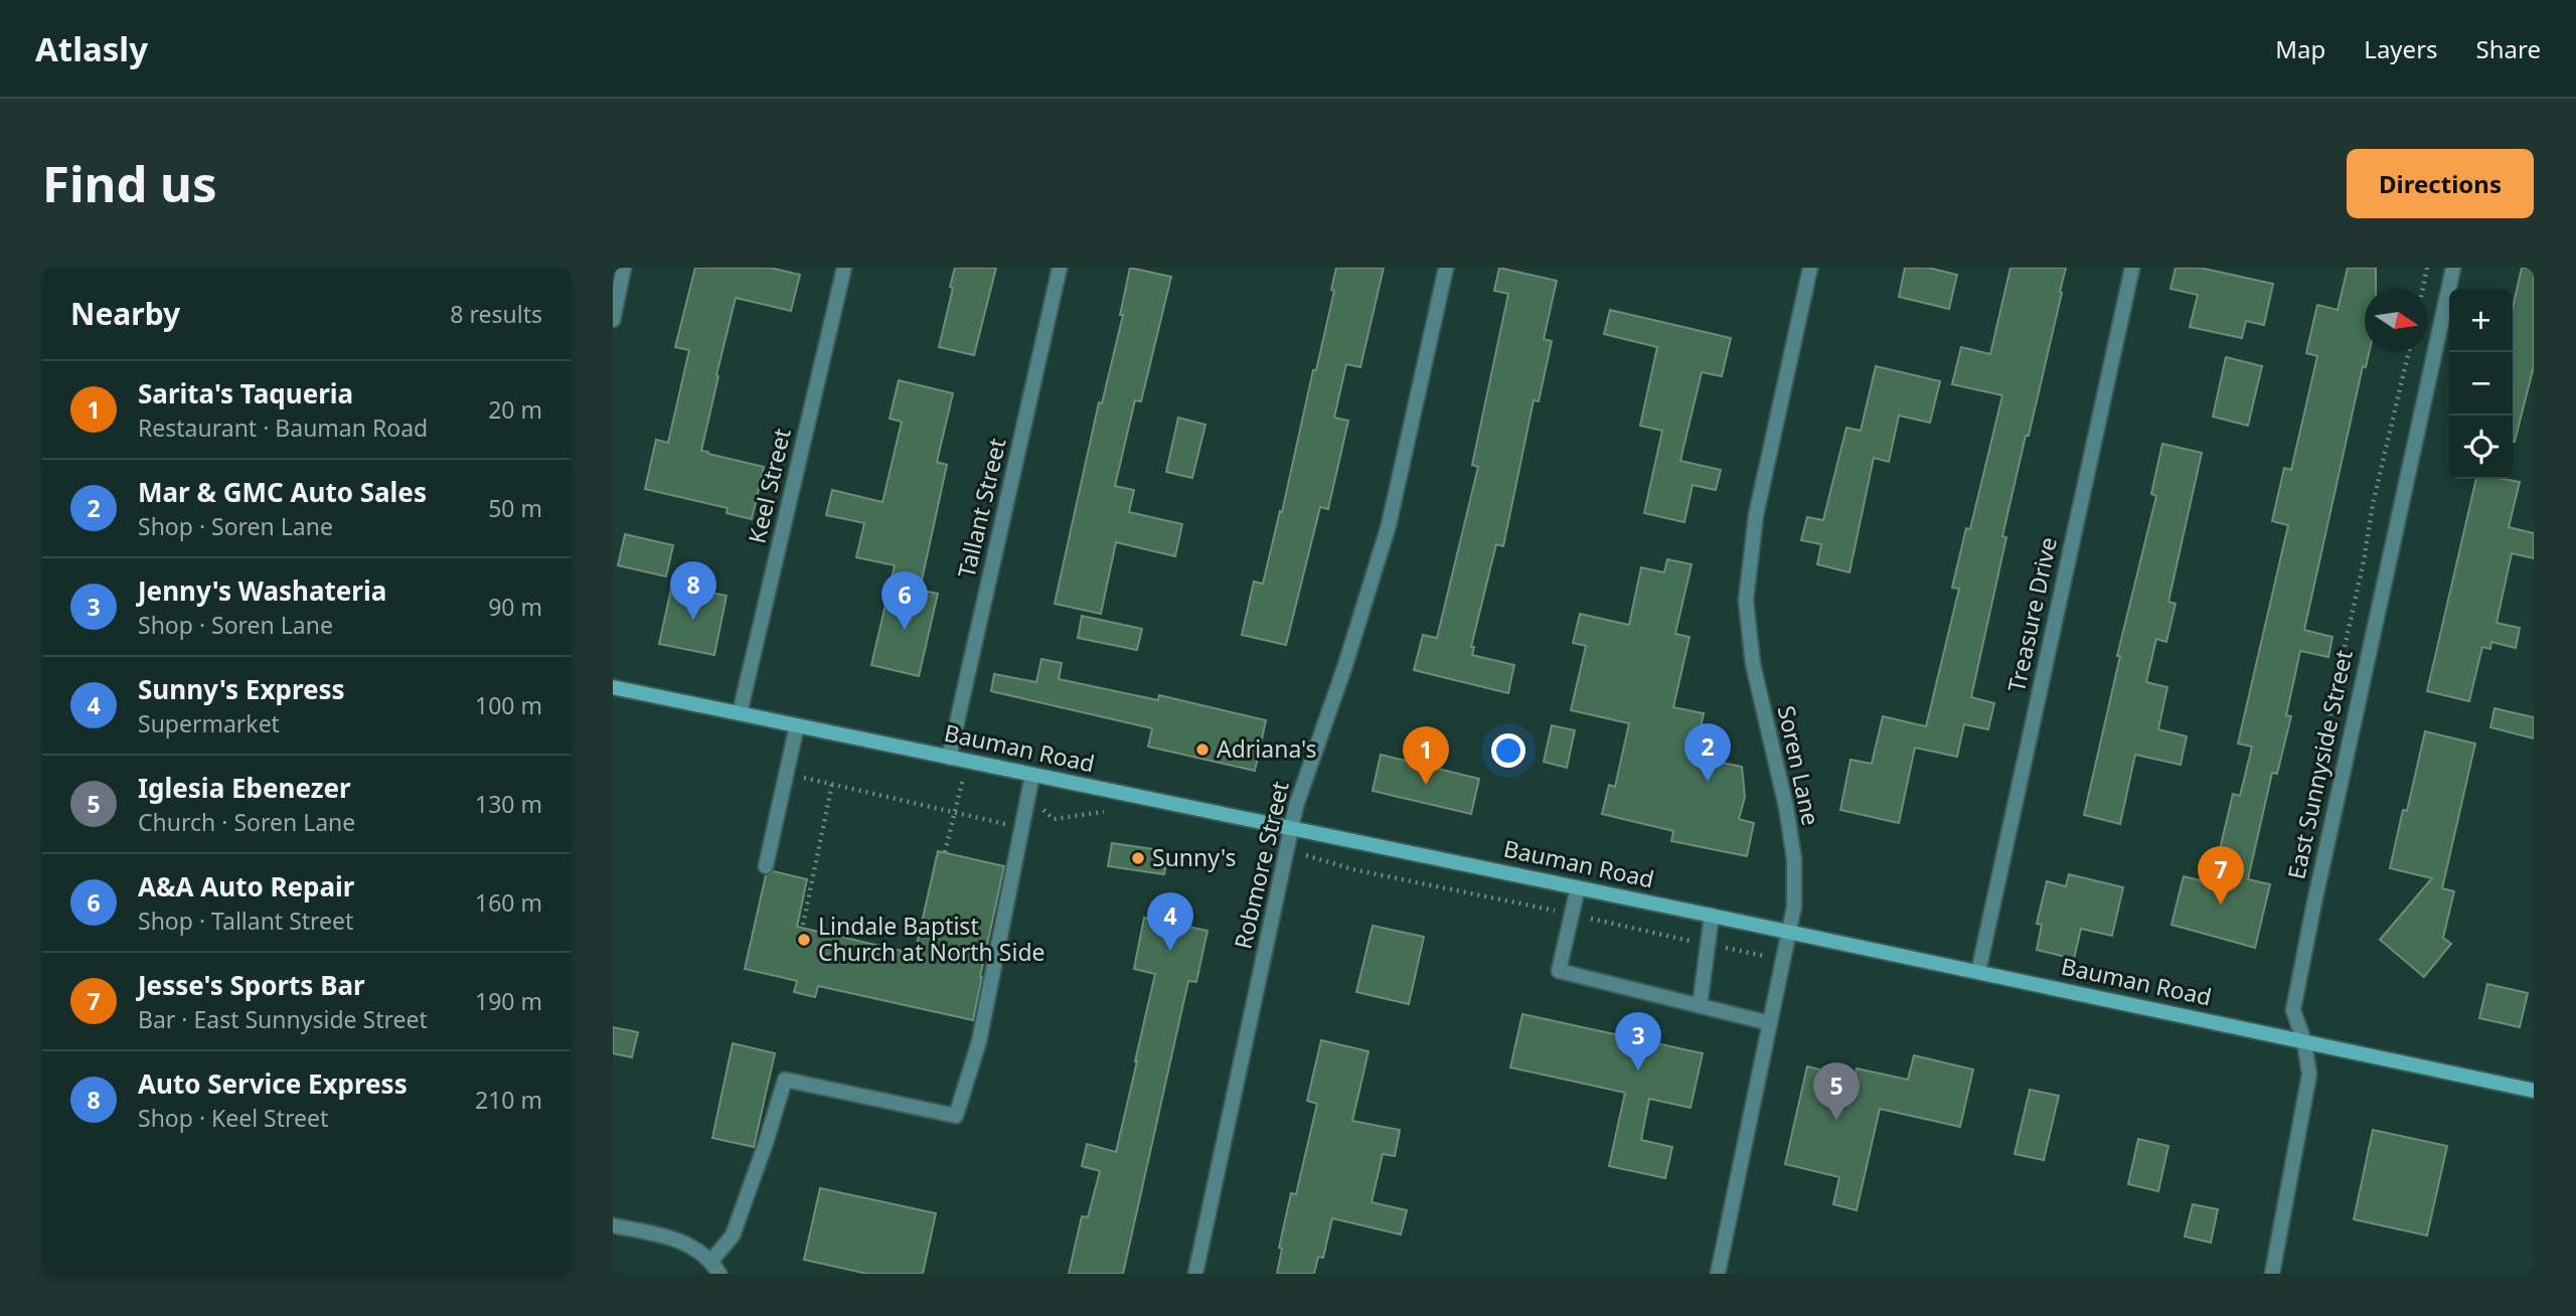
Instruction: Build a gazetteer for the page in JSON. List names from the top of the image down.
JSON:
{
  "streets": {
    "street": [
      "Keel Street",
      "Tallant Street",
      "Treasure Drive",
      "Bauman Road",
      "East Sunnyside Street",
      "Soren Lane",
      "Robmore Street"
    ]
  },
  "crossings": [
    ["Keel Street", "Bauman Road"],
    ["Tallant Street", "Bauman Road"],
    ["Treasure Drive", "Bauman Road"],
    ["Bauman Road", "East Sunnyside Street"],
    ["Bauman Road", "Soren Lane"],
    ["Bauman Road", "Robmore Street"]
  ],
  "places": ["Adriana's", "Sunny's", "Lindale Baptist Church at North Side"],
  "north": "right",
  "page": {
    "header": "Atlasly",
    "nav": ["Map", "Layers", "Share"],
    "buttons": "Directions",
    "title": "Find us",
    "heading": ["Nearby", "8 results"],
    "map_buttons": ["+", "−"],
    "list": [
      {
        "mark": "1",
        "name": "Sarita's Taqueria",
        "note": "Restaurant · Bauman Road",
        "value": "20 m"
      },
      {
        "mark": "2",
        "name": "Mar & GMC Auto Sales",
        "note": "Shop · Soren Lane",
        "value": "50 m"
      },
      {
        "mark": "3",
        "name": "Jenny's Washateria",
        "note": "Shop · Soren Lane",
        "value": "90 m"
      },
      {
        "mark": "4",
        "name": "Sunny's Express",
        "note": "Supermarket",
        "value": "100 m"
      },
      {
        "mark": "5",
        "name": "Iglesia Ebenezer",
        "note": "Church · Soren Lane",
        "value": "130 m"
      },
      {
        "mark": "6",
        "name": "A&A Auto Repair",
        "note": "Shop · Tallant Street",
        "value": "160 m"
      },
      {
        "mark": "7",
        "name": "Jesse's Sports Bar",
        "note": "Bar · East Sunnyside Street",
        "value": "190 m"
      },
      {
        "mark": "8",
        "name": "Auto Service Express",
        "note": "Shop · Keel Street",
        "value": "210 m"
      }
    ],
    "pins": [
      "8",
      "6",
      "2",
      "1",
      "7",
      "4",
      "3",
      "5"
    ]
  }
}
